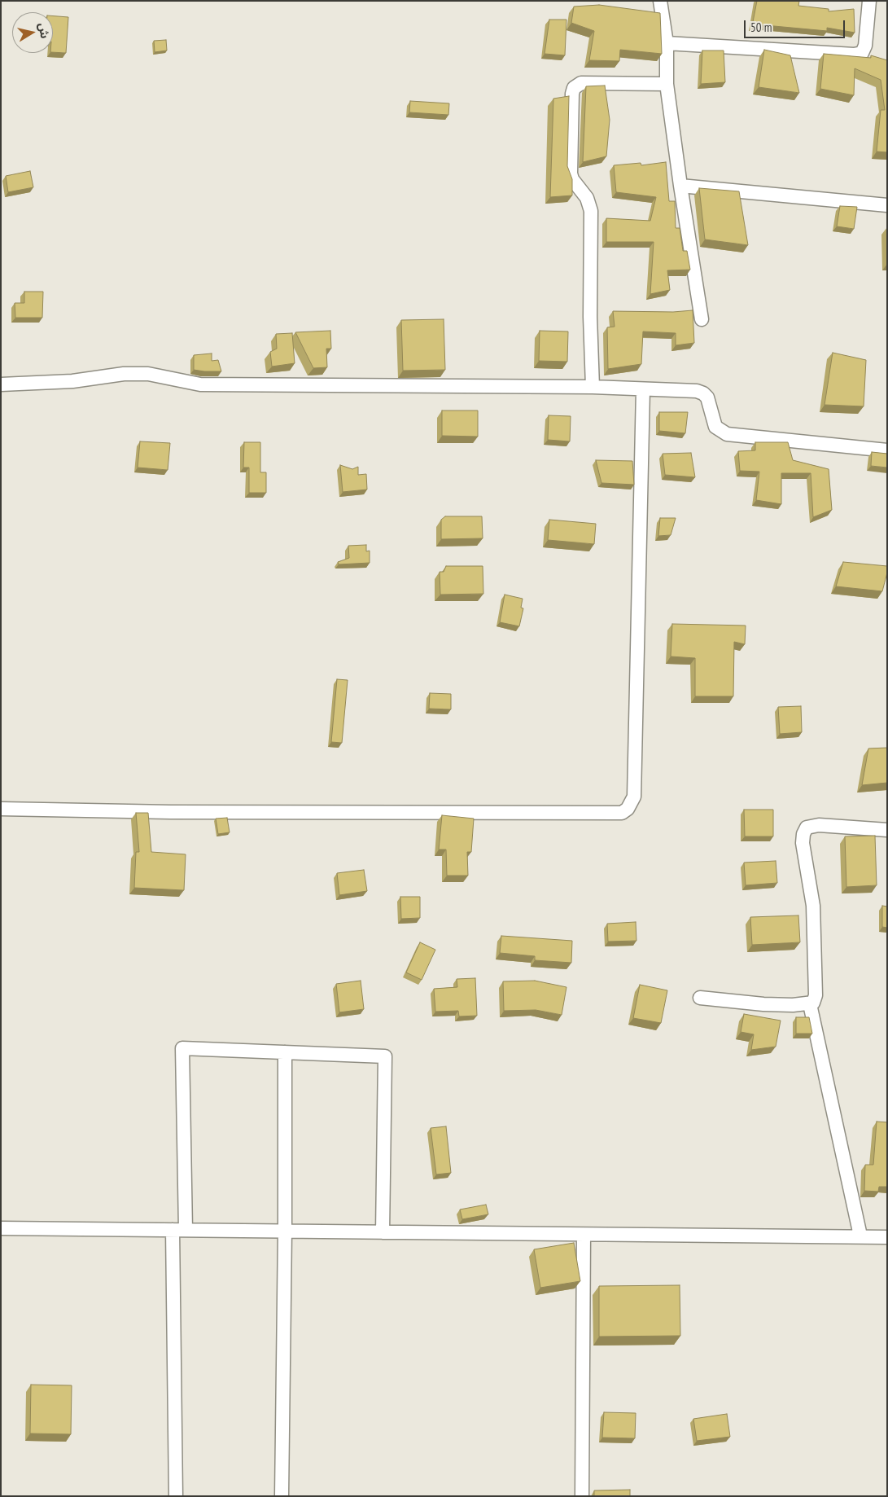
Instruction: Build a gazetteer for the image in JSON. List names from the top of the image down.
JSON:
{
  "scale_bar": "50 m",
  "north": "right"
}
